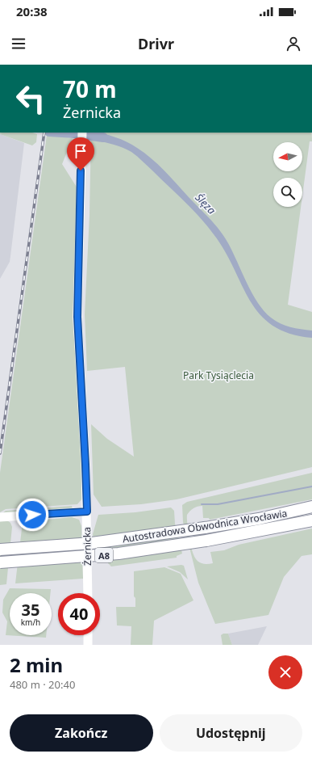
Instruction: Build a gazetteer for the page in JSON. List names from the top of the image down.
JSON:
{
  "streets": {
    "highway": ["Autostradowa Obwodnica Wrocławia", "A8"],
    "street": ["Żernicka"]
  },
  "water": ["Ślęza"],
  "parks": ["Park Tysiąclecia"],
  "north": "left",
  "page": {
    "status": "20:38",
    "header": "Drivr",
    "turn": ["70 m", "Żernicka"],
    "speed": "35 km/h",
    "limit": "40",
    "heading": ["2 min", "480 m · 20:40"],
    "buttons": ["Zakończ", "Udostępnij"]
  }
}
